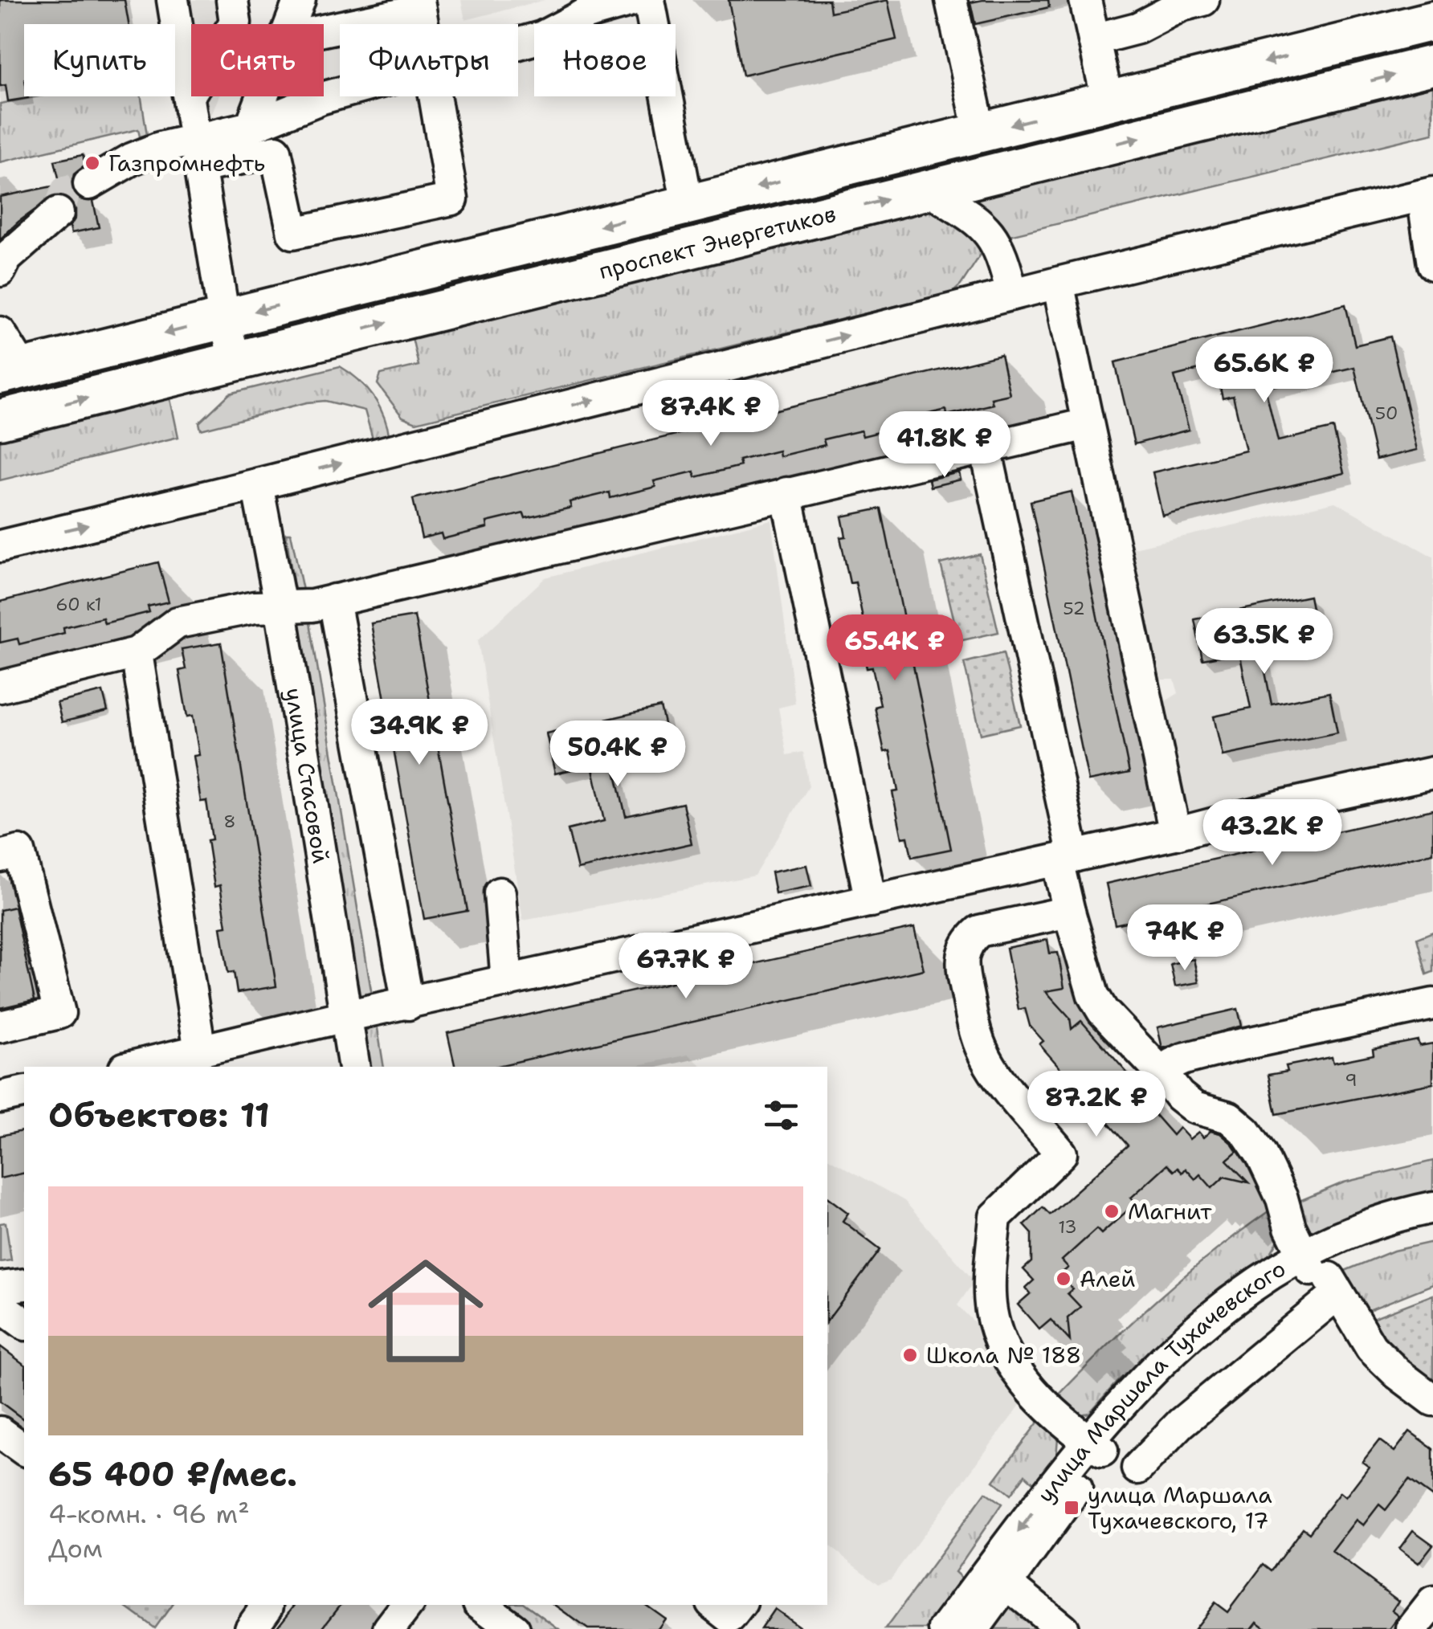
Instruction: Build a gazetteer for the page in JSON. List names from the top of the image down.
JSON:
{
  "streets": {
    "main road": ["проспект Энергетиков"],
    "street": ["улица Стасовой", "улица Маршала Тухачевского"]
  },
  "places": {
    "other": [
      "Газпромнефть",
      "Магнит",
      "Алей",
      "Школа № 188"
    ],
    "transit": ["улица Маршала Тухачевского, 17"]
  },
  "house_numbers": [
    "50",
    "60 к1",
    "52",
    "8",
    "9",
    "13"
  ],
  "page": {
    "chip": [
      "Купить",
      "Снять",
      "Фильтры",
      "Новое"
    ],
    "price": [
      "65.6K ₽",
      "87.4K ₽",
      "41.8K ₽",
      "63.5K ₽",
      "65.4K ₽",
      "34.9K ₽",
      "50.4K ₽",
      "43.2K ₽",
      "74K ₽",
      "67.7K ₽",
      "87.2K ₽"
    ],
    "heading": "Объектов: 11",
    "list": [
      {
        "name": "65 400 ₽/мес.",
        "note": "4-комн. · 96 m² · Дом"
      }
    ]
  }
}
